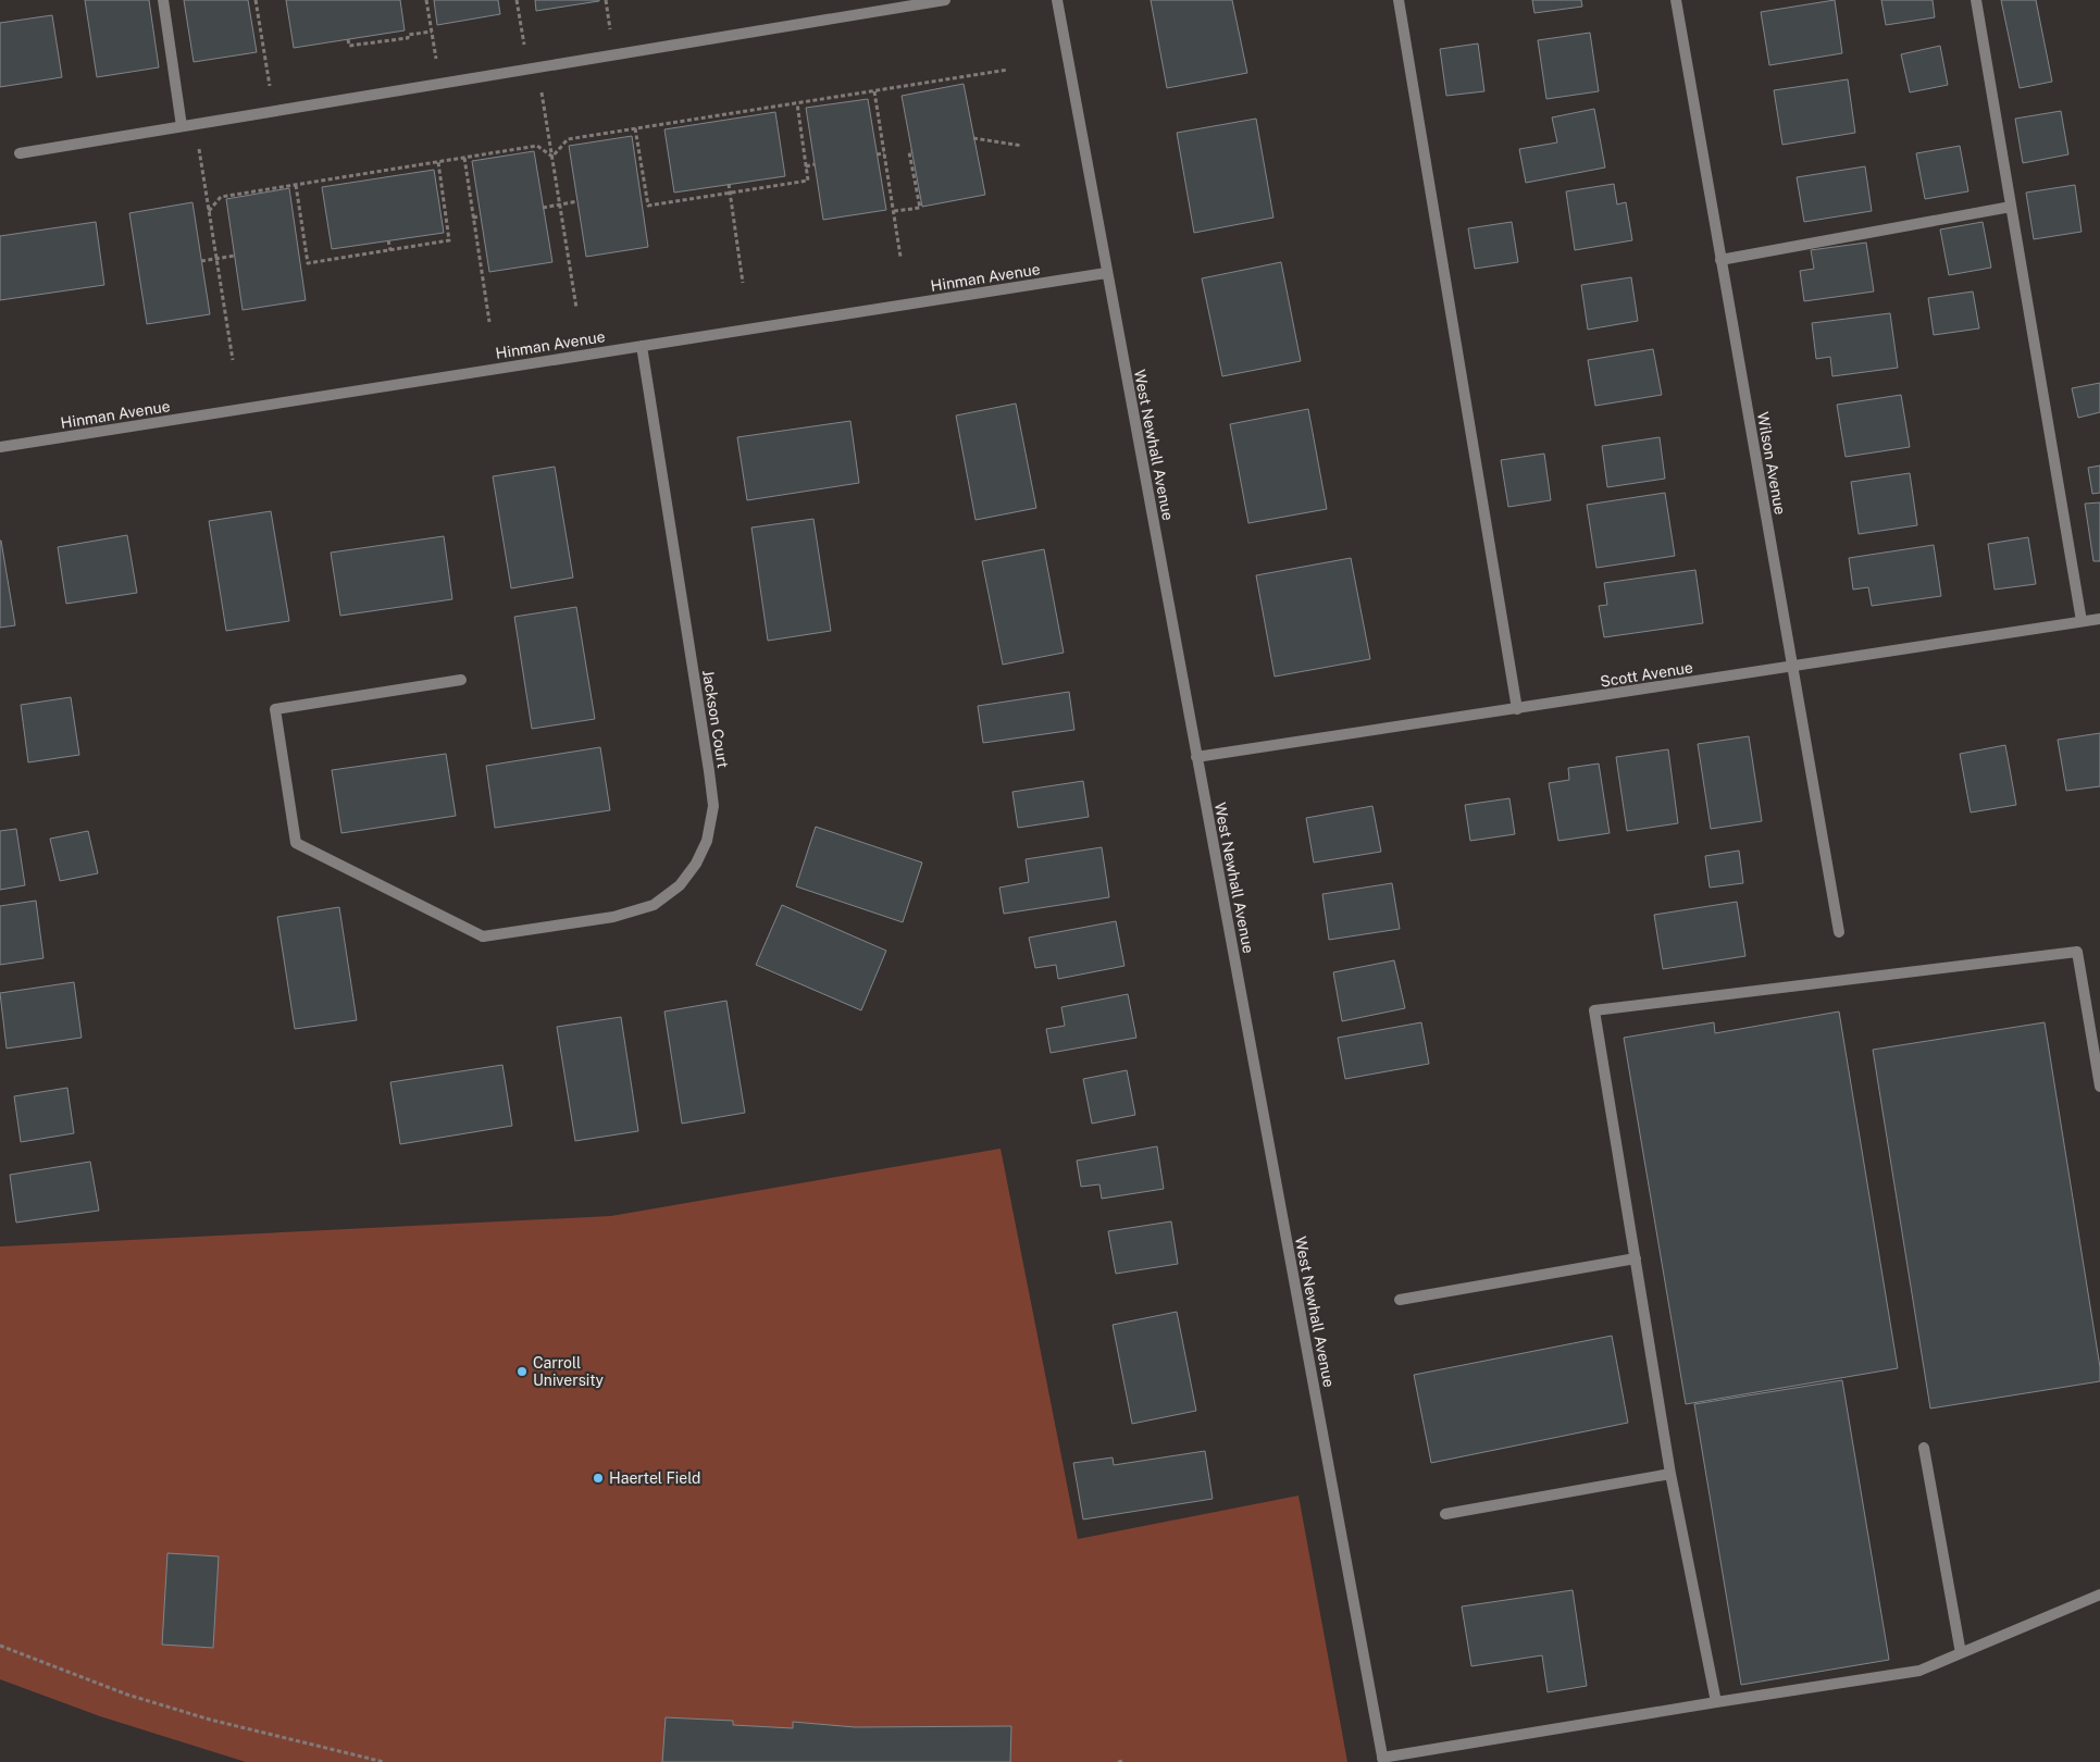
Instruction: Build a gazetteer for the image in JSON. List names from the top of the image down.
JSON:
{
  "streets": {
    "street": [
      "Hinman Avenue",
      "West Newhall Avenue",
      "Wilson Avenue",
      "Scott Avenue",
      "Jackson Court"
    ]
  },
  "crossings": [
    ["Hinman Avenue", "West Newhall Avenue"],
    ["Hinman Avenue", "Jackson Court"],
    ["West Newhall Avenue", "Scott Avenue"],
    ["Wilson Avenue", "Scott Avenue"]
  ],
  "places": ["Carroll University", "Haertel Field"]
}
